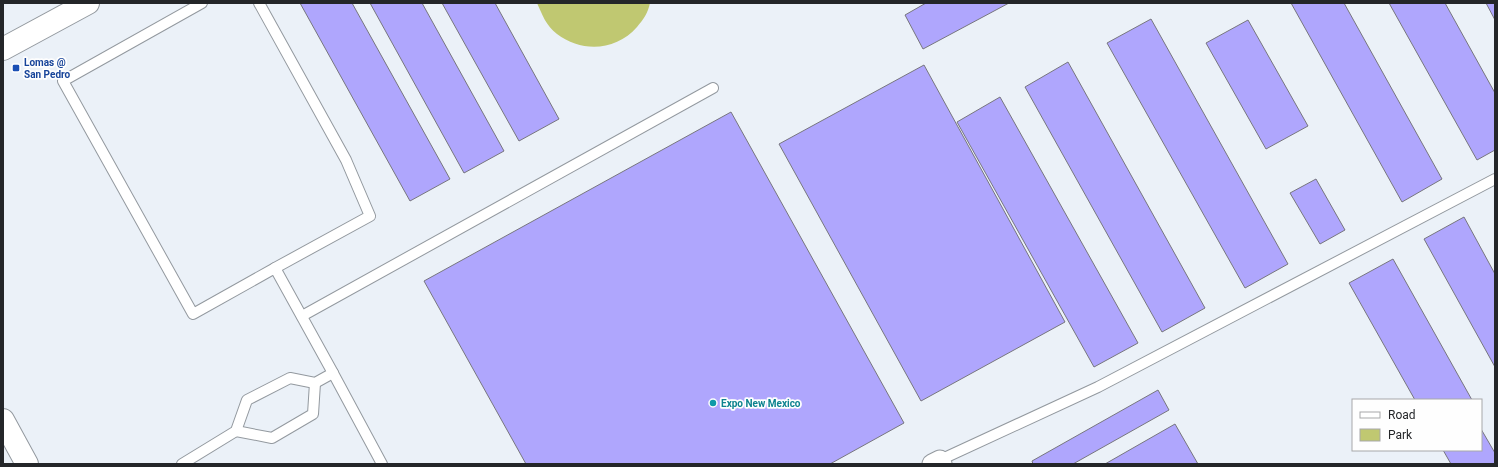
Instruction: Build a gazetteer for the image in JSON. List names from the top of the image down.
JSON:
{
  "places": {
    "transit": ["Lomas @ San Pedro"],
    "other": ["Expo New Mexico"]
  },
  "legend": ["Road", "Park"]
}
